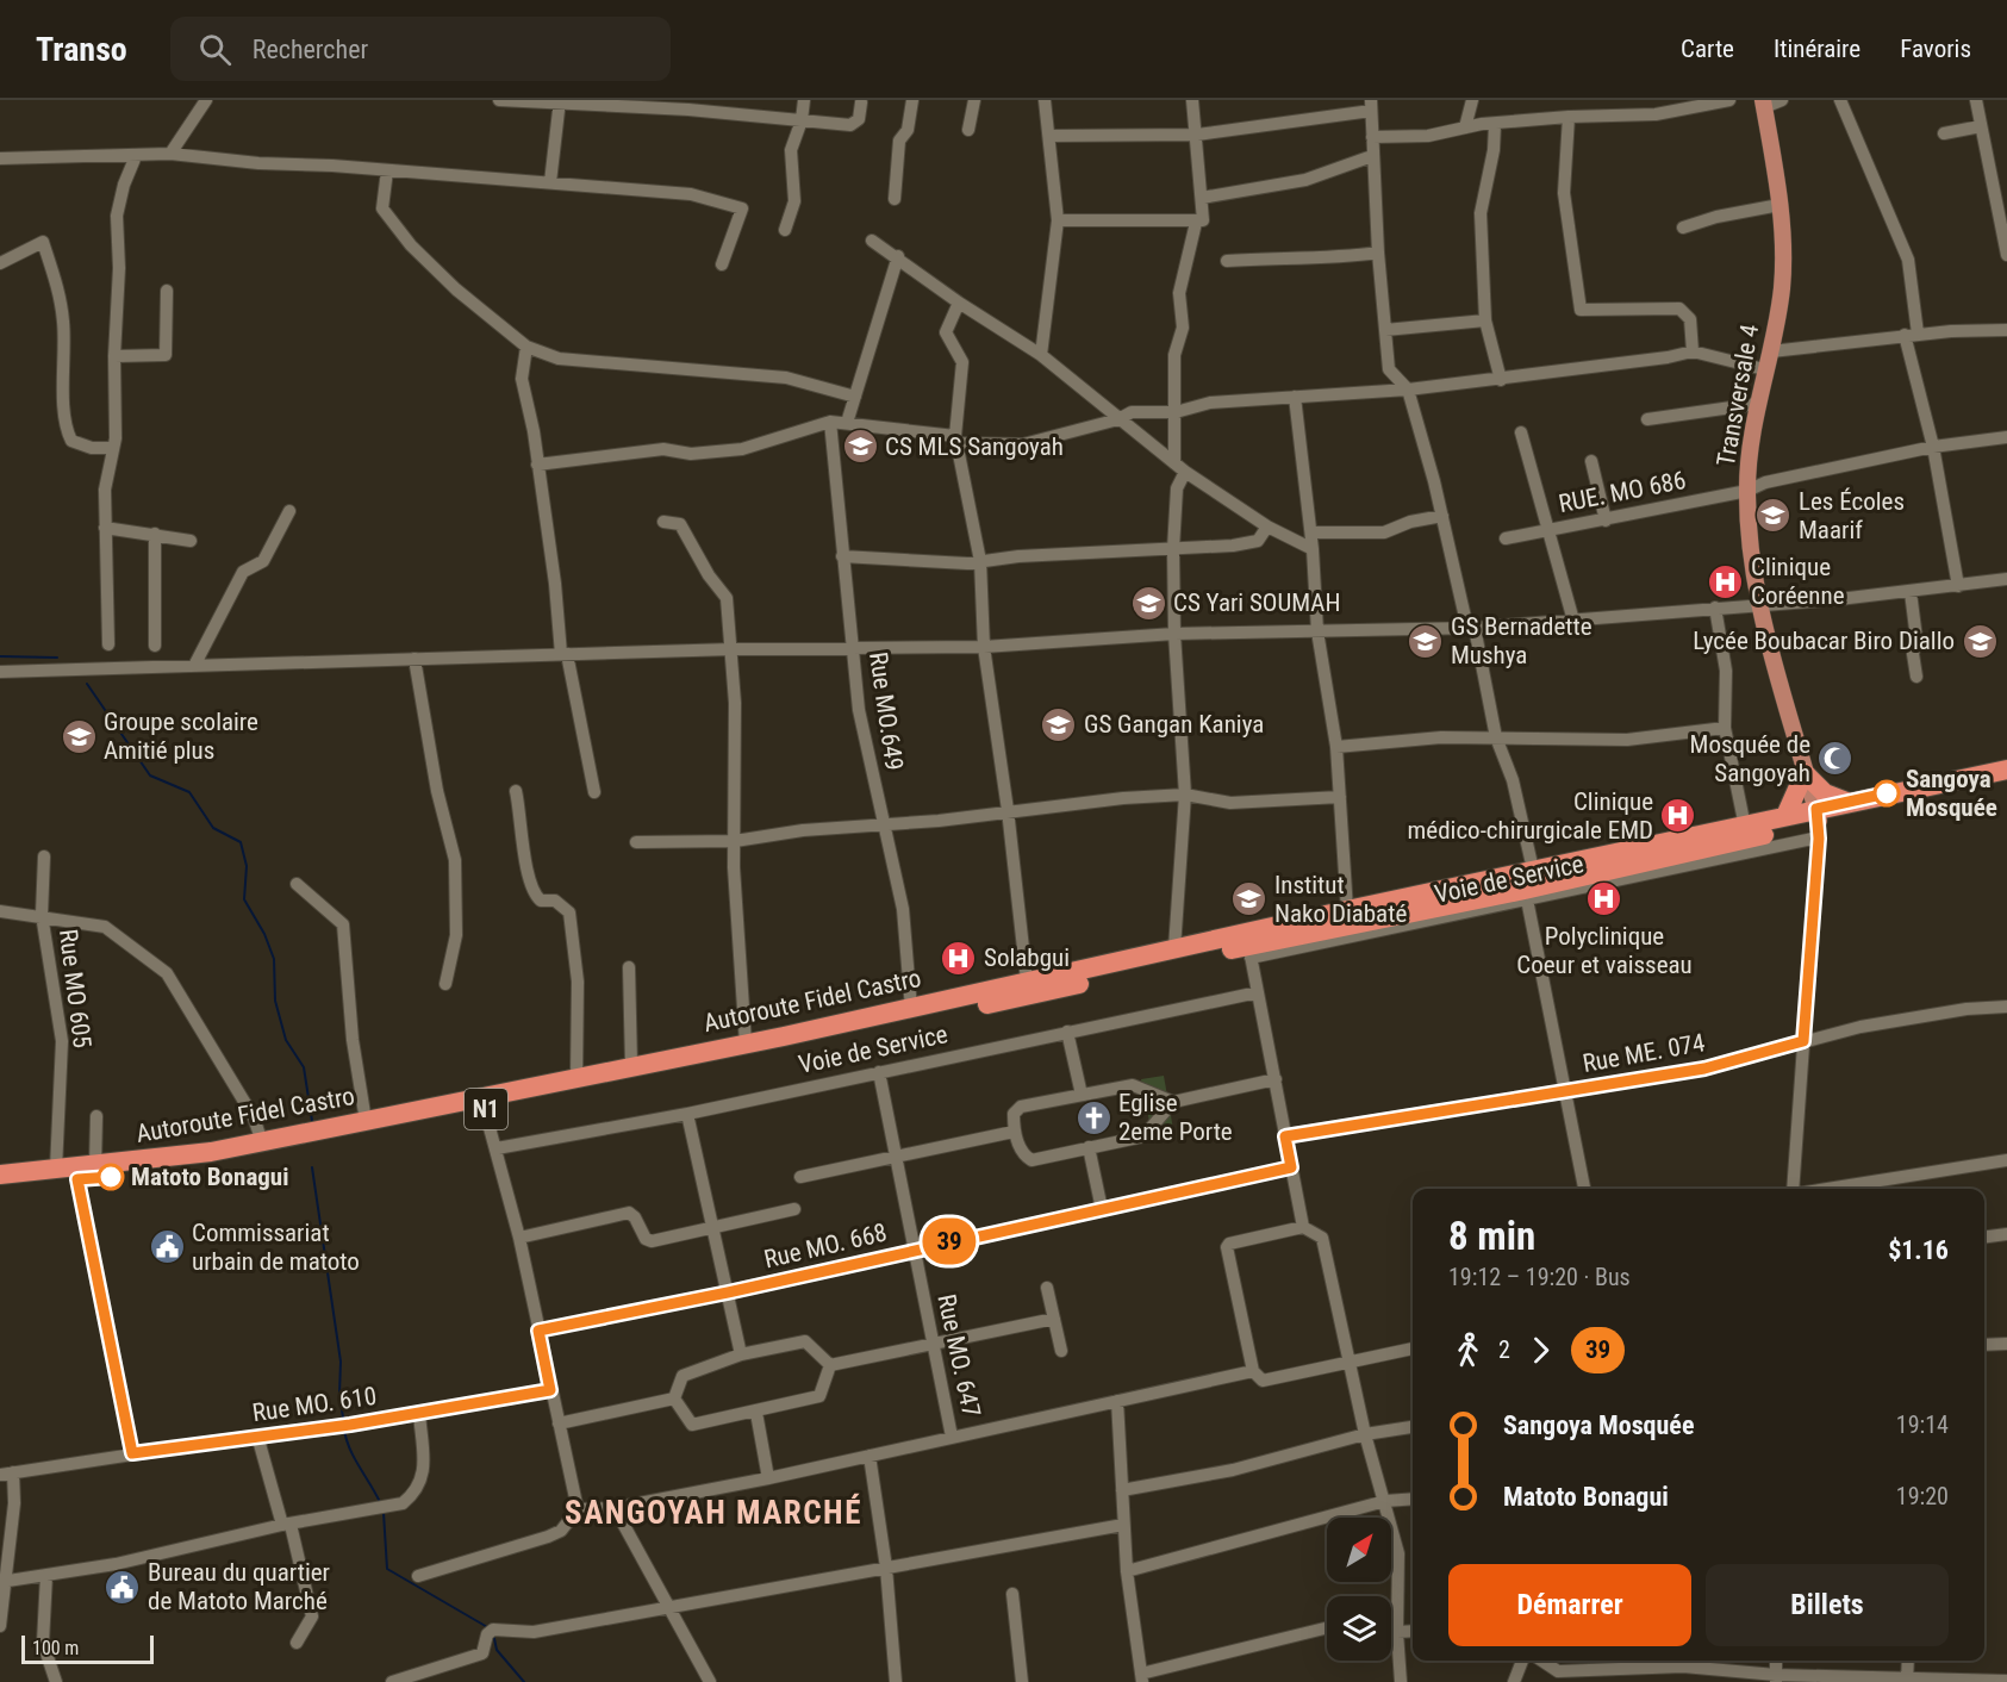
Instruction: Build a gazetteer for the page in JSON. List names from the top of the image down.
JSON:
{
  "streets": {
    "highway": ["Autoroute Fidel Castro", "N1"],
    "main road": ["Transversale 4"],
    "street": [
      "RUE. MO 686",
      "Rue MO.649",
      "Voie de Service",
      "Rue MO 605",
      "Rue ME. 074",
      "Rue MO. 668",
      "Rue MO. 647",
      "Rue MO. 610"
    ]
  },
  "crossings": [
    ["Transversale 4", "RUE. MO 686"],
    ["Transversale 4", "Autoroute Fidel Castro"],
    ["Rue MO.649", "Autoroute Fidel Castro"],
    ["Voie de Service", "Autoroute Fidel Castro"],
    ["Voie de Service", "Rue MO. 647"],
    ["Rue MO 605", "Autoroute Fidel Castro"],
    ["Rue MO. 668", "Rue MO. 647"]
  ],
  "districts": ["SANGOYAH MARCHÉ"],
  "places": {
    "school or university": [
      "CS MLS Sangoyah",
      "Les Écoles Maarif",
      "CS Yari SOUMAH",
      "GS Bernadette Mushya",
      "Lycée Boubacar Biro Diallo",
      "GS Gangan Kaniya",
      "Groupe scolaire Amitié plus",
      "Institut Nako Diabaté"
    ],
    "hospital": [
      "Clinique Coréenne",
      "Clinique médico-chirurgicale EMD",
      "Polyclinique Coeur et vaisseau",
      "Solabgui"
    ],
    "mosque": ["Mosquée de Sangoyah"],
    "other": ["Sangoya Mosquée", "Matoto Bonagui"],
    "church": ["Eglise 2eme Porte"],
    "public building": ["Commissariat urbain de matoto", "Bureau du quartier de Matoto Marché"]
  },
  "lines": ["bus line 39"],
  "scale_bar": "100 m",
  "north": "top right",
  "page": {
    "header": "Transo",
    "search": "Rechercher",
    "nav": ["Carte", "Itinéraire", "Favoris"],
    "on_map": "39",
    "heading": ["8 min", "19:12 – 19:20 · Bus", "$1.16"],
    "legs": ["2", "39"],
    "list": [
      {
        "name": "Sangoya Mosquée",
        "value": "19:14"
      },
      {
        "name": "Matoto Bonagui",
        "value": "19:20"
      }
    ],
    "buttons": ["Démarrer", "Billets"],
    "scale": "100 m"
  }
}
